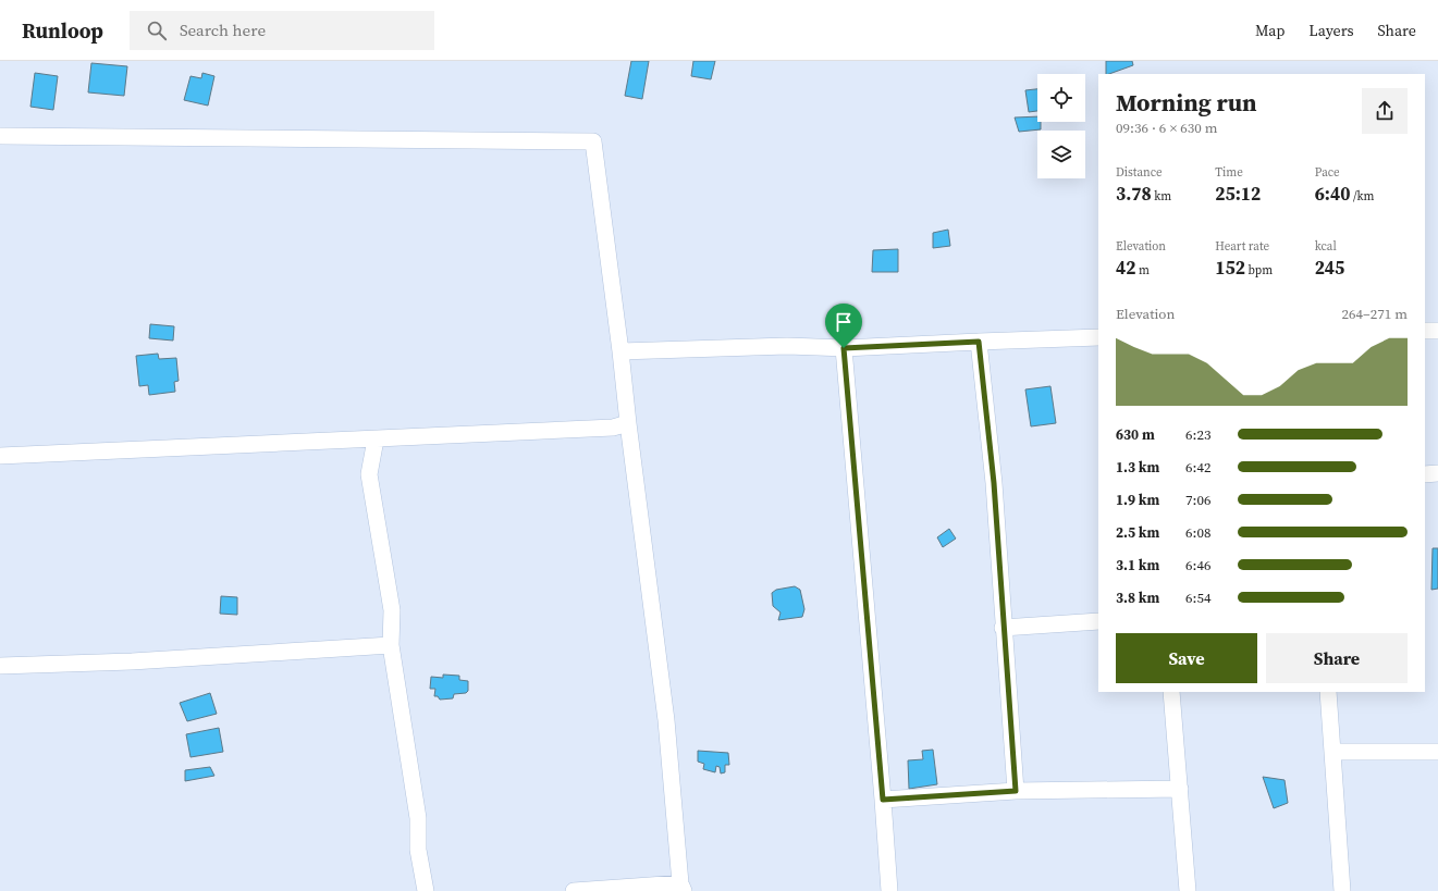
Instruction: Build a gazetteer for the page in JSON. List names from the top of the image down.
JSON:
{
  "page": {
    "header": "Runloop",
    "search": "Search here",
    "nav": ["Map", "Layers", "Share"],
    "heading": ["Morning run", "09:36 · 6 × 630 m"],
    "stats": [
      ["Distance", "3.78 km"],
      ["Time", "25:12"],
      ["Pace", "6:40 /km"],
      ["Elevation", "42 m"],
      ["Heart rate", "152 bpm"],
      ["kcal", "245"]
    ],
    "chart": ["Elevation", "264–271 m"],
    "list": [
      {
        "name": "630 m",
        "note": "6:23"
      },
      {
        "name": "1.3 km",
        "note": "6:42"
      },
      {
        "name": "1.9 km",
        "note": "7:06"
      },
      {
        "name": "2.5 km",
        "note": "6:08"
      },
      {
        "name": "3.1 km",
        "note": "6:46"
      },
      {
        "name": "3.8 km",
        "note": "6:54"
      }
    ],
    "buttons": ["Save", "Share"]
  }
}
